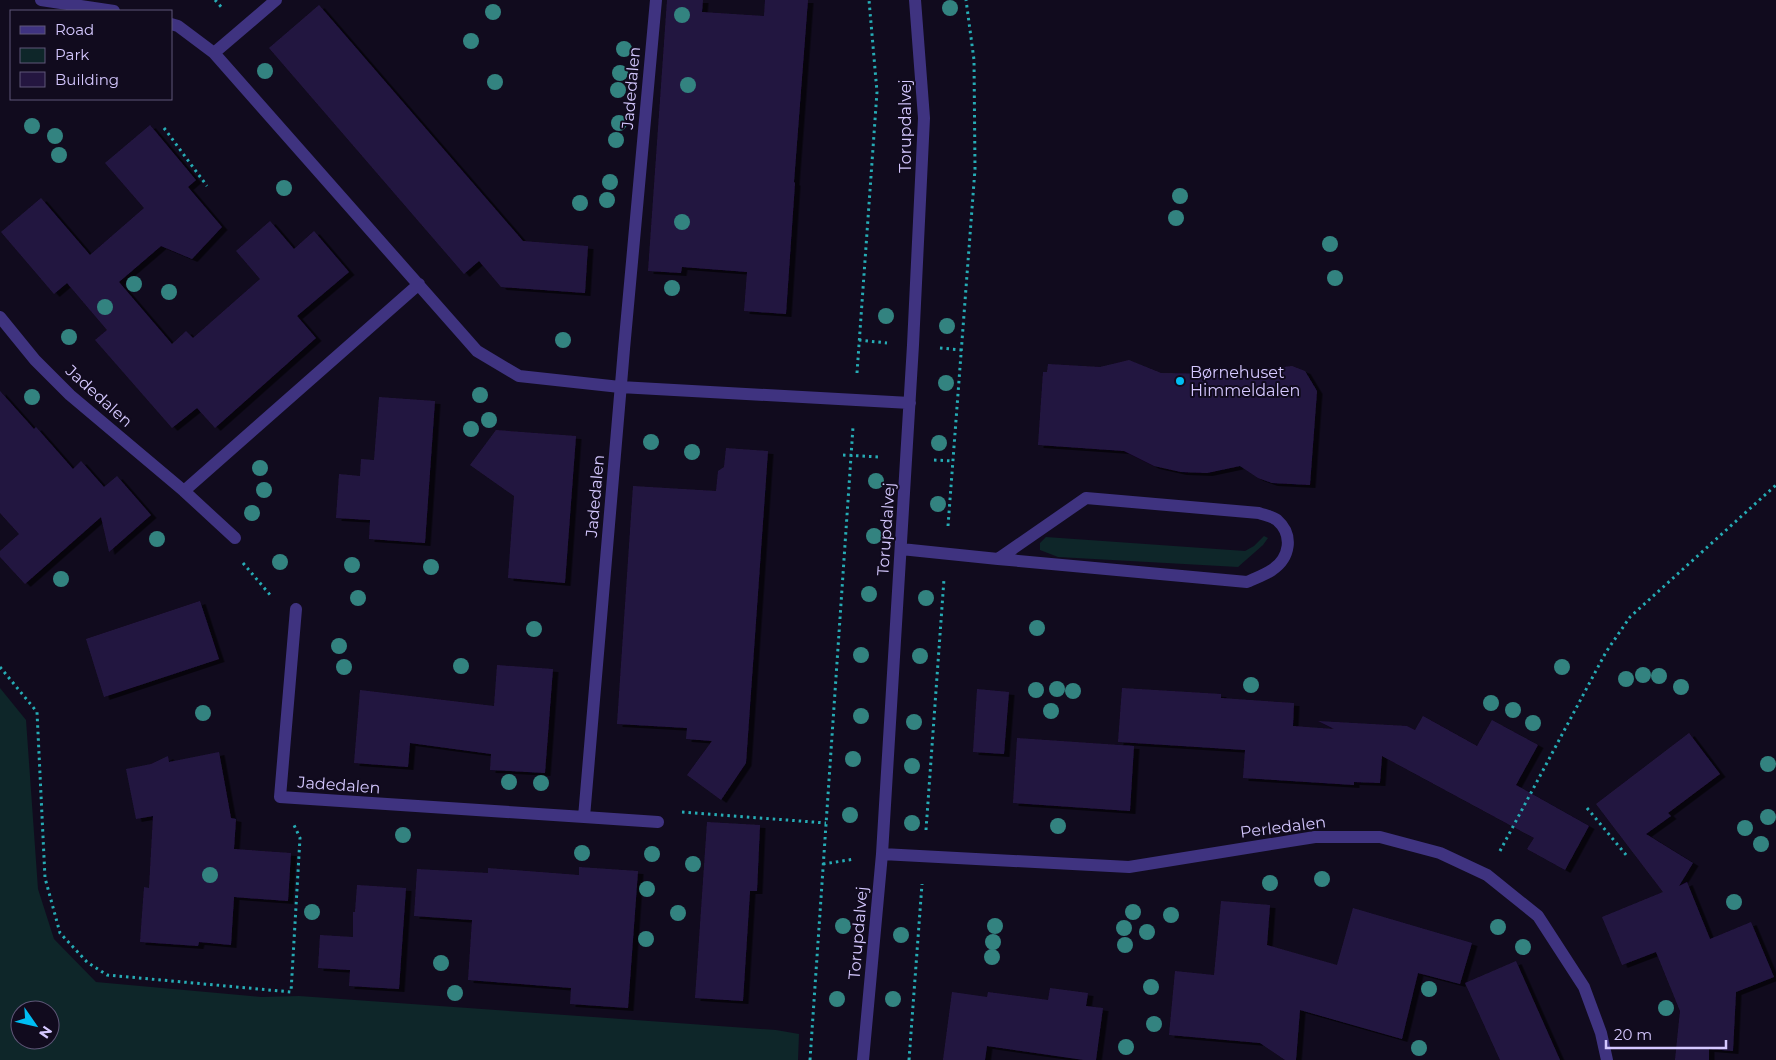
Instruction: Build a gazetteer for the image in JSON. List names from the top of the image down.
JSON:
{
  "streets": {
    "street": ["Jadedalen", "Torupdalvej", "Perledalen"]
  },
  "crossings": [
    ["Torupdalvej", "Perledalen"]
  ],
  "places": ["Børnehuset Himmeldalen"],
  "legend": ["Road", "Park", "Building"],
  "scale_bar": "20 m",
  "north": "bottom right"
}
